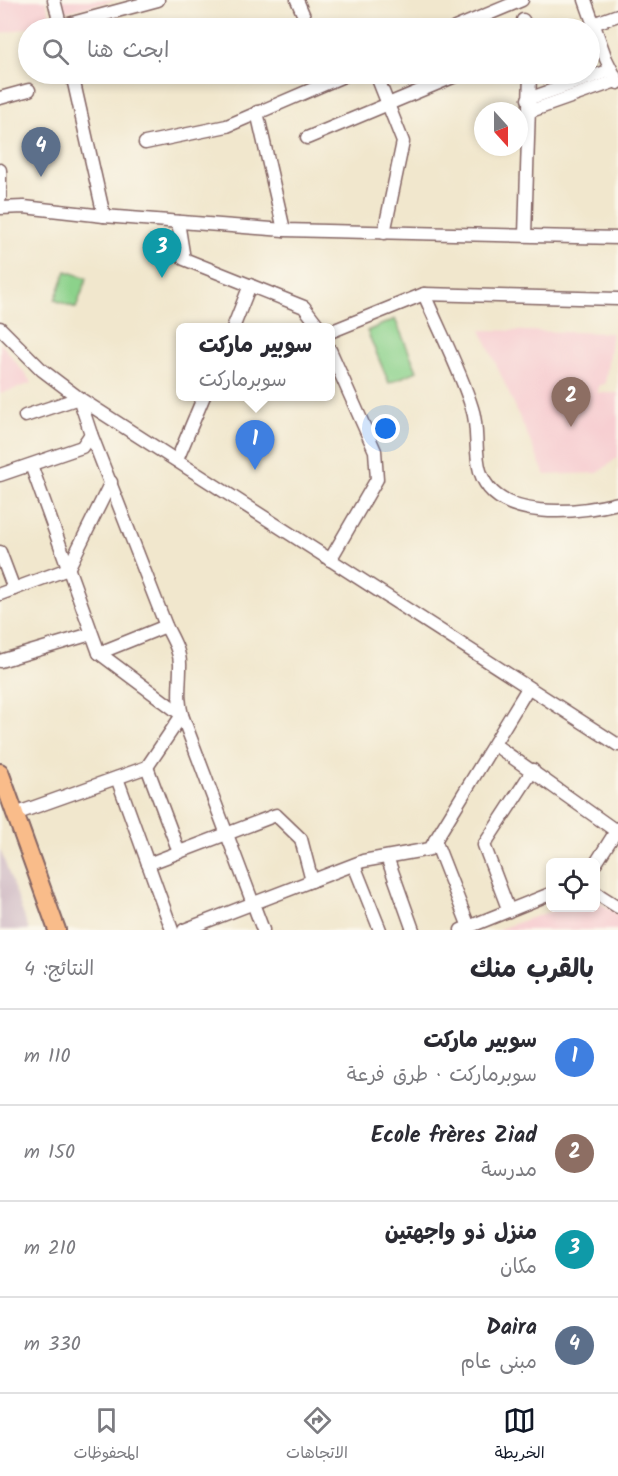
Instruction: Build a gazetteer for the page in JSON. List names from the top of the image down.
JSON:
{
  "north": "bottom",
  "page": {
    "search": "ابحث هنا",
    "pins": [
      "4",
      "3",
      "2",
      "1"
    ],
    "popup": ["سوبير ماركت", "سوبرماركت"],
    "heading": ["بالقرب منك", "النتائج: 4"],
    "list": [
      {
        "mark": "1",
        "name": "سوبير ماركت",
        "note": "سوبرماركت · طرق فرعة",
        "value": "110 m"
      },
      {
        "mark": "2",
        "name": "Ecole frères Ziad",
        "note": "مدرسة",
        "value": "150 m"
      },
      {
        "mark": "3",
        "name": "منزل ذو واجهتين",
        "note": "مكان",
        "value": "210 m"
      },
      {
        "mark": "4",
        "name": "Daira",
        "note": "مبنى عام",
        "value": "330 m"
      }
    ],
    "nav": ["الخريطة", "الاتجاهات", "المحفوظات"]
  }
}
